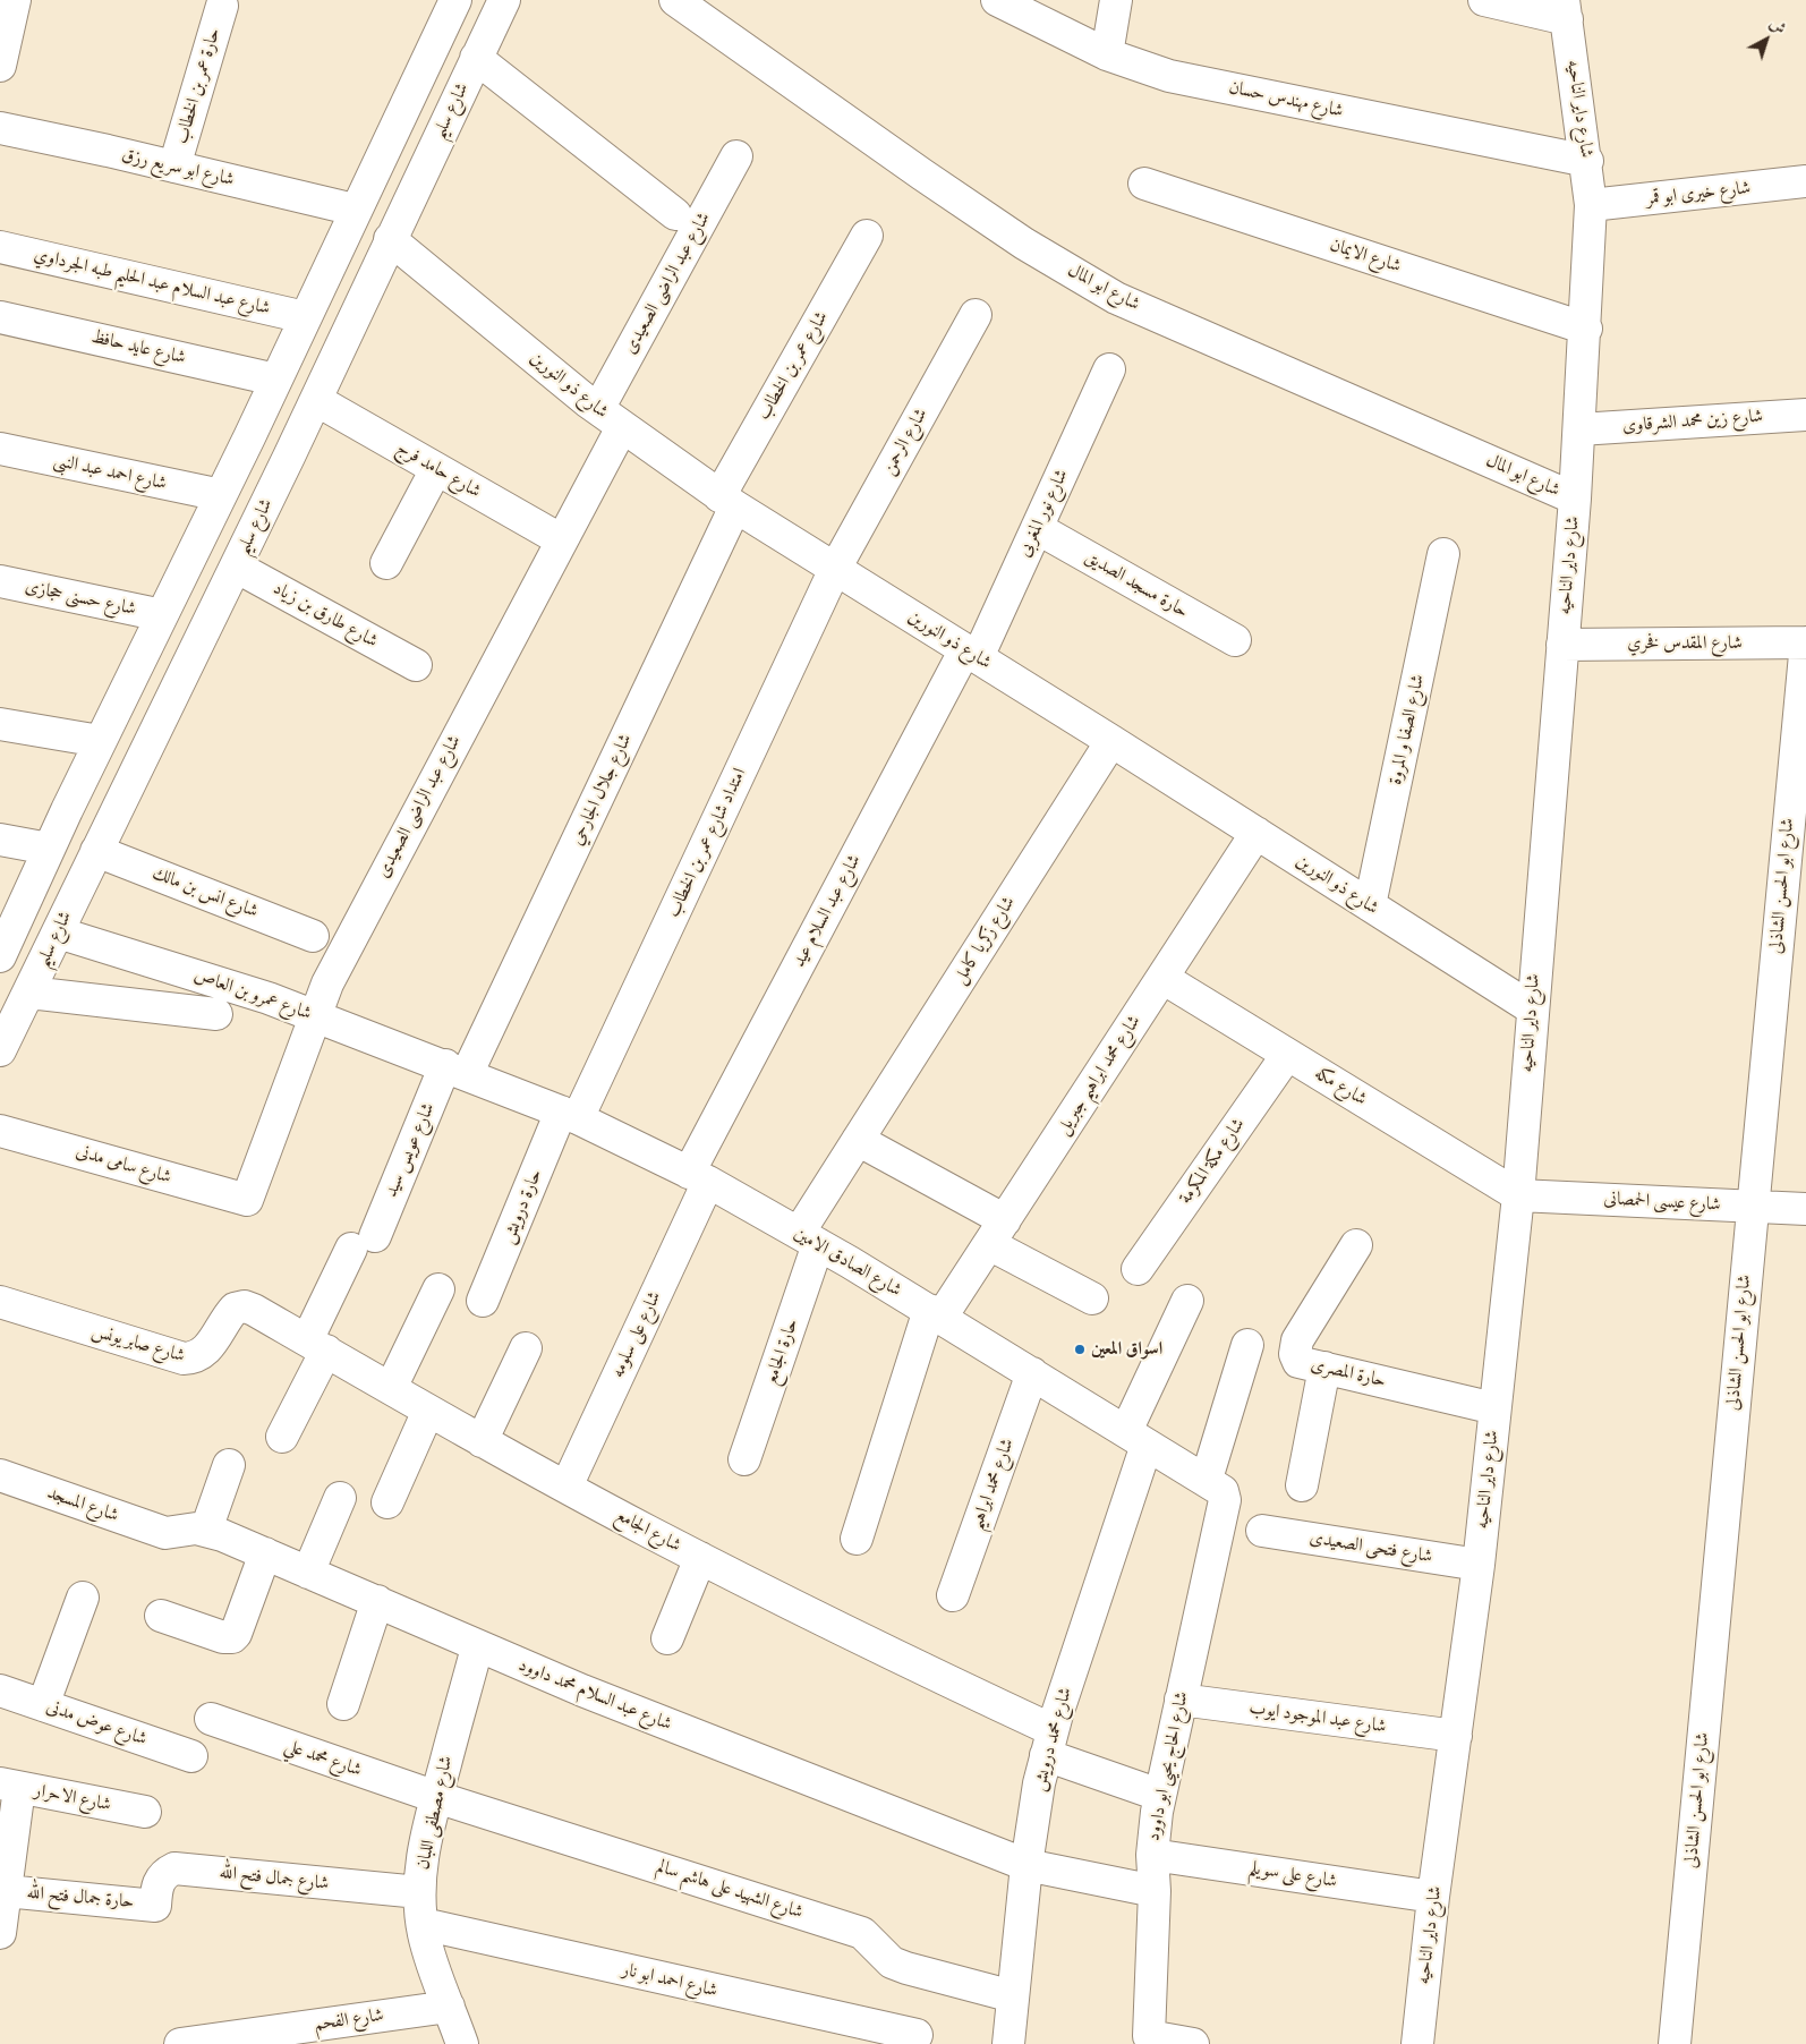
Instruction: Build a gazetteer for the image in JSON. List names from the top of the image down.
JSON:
{
  "streets": {
    "street": [
      "حارة عمر بن الخطاب",
      "شارع مهندس حسان",
      "شارع داير الناحيه",
      "شارع سليم",
      "شارع ابو سريع رزق",
      "شارع خيرى ابو قمر",
      "شارع الايمان",
      "شارع عبد السلام عبد الحليم طبه الجرداوي",
      "شارع عبد الراضى الصعيدى",
      "شارع ابو المال",
      "شارع عايد حافظ",
      "شارع عمر بن الخطاب",
      "شارع ذو النورين",
      "شارع زين محمد الشرقاوى",
      "شارع الرحمن",
      "شارع حامد فرج",
      "شارع احمد عبد النبى",
      "شارع نور المغربى",
      "حارة مسجد الصديق",
      "شارع حسنى حجازى",
      "شارع طارق بن زياد",
      "شارع المقدس فخري",
      "شارع الصفا و المروة",
      "شارع جلال الجارحي",
      "امتداد شارع عمر بن الخطاب",
      "شارع ابو الحسن الشاذلى",
      "شارع انس بن مالك",
      "شارع عبد السلام عيد",
      "شارع زكريا كامل",
      "شارع عمرو بن العاص",
      "شارع محمد ابراهيم جبريل",
      "شارع مكه",
      "شارع عويس سيد",
      "شارع مكة المكرمة",
      "شارع سامى مدنى",
      "شارع عيسى الحمصانى",
      "حارة درويش",
      "شارع الصادق الامين",
      "شارع على سلومه",
      "شارع صابر يونس",
      "حارة الجامع",
      "حارة المصرى",
      "شارع محمد ابراهيم",
      "شارع المسجد",
      "شارع الجامع",
      "شارع فتحى الصعيدى",
      "شارع عبد السلام محمد داوود",
      "شارع عبد الموجود ايوب",
      "شارع عوض مدنى",
      "شارع محمد درويش",
      "شارع محمد علي",
      "شارع الحاج يحيى ابو داوود",
      "شارع الاحرار",
      "شارع مصطفى اللبان",
      "شارع على سويلم",
      "شارع جمال فتح الله",
      "شارع الشهيد على هاشم سالم",
      "حارة جمال فتح الله",
      "شارع احمد ابو نار",
      "شارع الفحم"
    ]
  },
  "crossings": [
    ["حارة عمر بن الخطاب", "شارع ابو سريع رزق"],
    ["شارع مهندس حسان", "شارع داير الناحيه"],
    ["شارع داير الناحيه", "شارع خيرى ابو قمر"],
    ["شارع داير الناحيه", "شارع الايمان"],
    ["شارع داير الناحيه", "شارع ابو المال"],
    ["شارع داير الناحيه", "شارع ذو النورين"],
    ["شارع داير الناحيه", "شارع زين محمد الشرقاوى"],
    ["شارع داير الناحيه", "شارع المقدس فخري"],
    ["شارع داير الناحيه", "شارع مكه"],
    ["شارع داير الناحيه", "شارع عيسى الحمصانى"],
    ["شارع داير الناحيه", "حارة المصرى"],
    ["شارع داير الناحيه", "شارع فتحى الصعيدى"],
    ["شارع داير الناحيه", "شارع عبد الموجود ايوب"],
    ["شارع داير الناحيه", "شارع على سويلم"],
    ["شارع سليم", "شارع ذو النورين"],
    ["شارع سليم", "شارع حامد فرج"],
    ["شارع سليم", "شارع طارق بن زياد"],
    ["شارع سليم", "شارع انس بن مالك"],
    ["شارع سليم", "شارع عمرو بن العاص"],
    ["شارع عبد الراضى الصعيدى", "شارع ذو النورين"],
    ["شارع عبد الراضى الصعيدى", "شارع حامد فرج"],
    ["شارع عبد الراضى الصعيدى", "شارع عمرو بن العاص"],
    ["شارع عبد الراضى الصعيدى", "شارع سامى مدنى"],
    ["شارع عمر بن الخطاب", "شارع ذو النورين"],
    ["شارع عمر بن الخطاب", "شارع جلال الجارحي"],
    ["شارع ذو النورين", "شارع الرحمن"],
    ["شارع ذو النورين", "شارع نور المغربى"],
    ["شارع ذو النورين", "شارع الصفا و المروة"],
    ["شارع ذو النورين", "شارع جلال الجارحي"],
    ["شارع ذو النورين", "امتداد شارع عمر بن الخطاب"],
    ["شارع ذو النورين", "شارع عبد السلام عيد"],
    ["شارع ذو النورين", "شارع زكريا كامل"],
    ["شارع ذو النورين", "شارع محمد ابراهيم جبريل"],
    ["شارع الرحمن", "امتداد شارع عمر بن الخطاب"],
    ["شارع نور المغربى", "حارة مسجد الصديق"],
    ["شارع نور المغربى", "شارع عبد السلام عيد"],
    ["شارع المقدس فخري", "شارع ابو الحسن الشاذلى"],
    ["شارع جلال الجارحي", "شارع عمرو بن العاص"],
    ["شارع جلال الجارحي", "شارع عويس سيد"],
    ["شارع جلال الجارحي", "شارع الصادق الامين"],
    ["امتداد شارع عمر بن الخطاب", "حارة درويش"],
    ["امتداد شارع عمر بن الخطاب", "شارع الصادق الامين"],
    ["شارع ابو الحسن الشاذلى", "شارع عيسى الحمصانى"],
    ["شارع عبد السلام عيد", "شارع الصادق الامين"],
    ["شارع عبد السلام عيد", "شارع على سلومه"],
    ["شارع زكريا كامل", "شارع الصادق الامين"],
    ["شارع زكريا كامل", "حارة الجامع"],
    ["شارع عمرو بن العاص", "شارع عويس سيد"],
    ["شارع عمرو بن العاص", "شارع الصادق الامين"],
    ["شارع محمد ابراهيم جبريل", "شارع مكه"],
    ["شارع محمد ابراهيم جبريل", "شارع الصادق الامين"],
    ["شارع مكه", "شارع مكة المكرمة"],
    ["شارع مكه", "شارع عيسى الحمصانى"],
    ["شارع عويس سيد", "شارع الصادق الامين"],
    ["شارع عويس سيد", "شارع الجامع"],
    ["حارة درويش", "شارع الصادق الامين"],
    ["شارع الصادق الامين", "شارع على سلومه"],
    ["شارع الصادق الامين", "حارة الجامع"],
    ["شارع الصادق الامين", "شارع محمد ابراهيم"],
    ["شارع الصادق الامين", "شارع محمد درويش"],
    ["شارع الصادق الامين", "شارع الحاج يحيى ابو داوود"],
    ["شارع على سلومه", "شارع الجامع"],
    ["شارع صابر يونس", "شارع الجامع"],
    ["شارع المسجد", "شارع عبد السلام محمد داوود"],
    ["شارع الجامع", "شارع محمد درويش"],
    ["شارع الجامع", "شارع الحاج يحيى ابو داوود"],
    ["شارع عبد السلام محمد داوود", "شارع محمد درويش"],
    ["شارع عبد السلام محمد داوود", "شارع مصطفى اللبان"],
    ["شارع عبد الموجود ايوب", "شارع الحاج يحيى ابو داوود"],
    ["شارع محمد درويش", "شارع الشهيد على هاشم سالم"],
    ["شارع محمد علي", "شارع مصطفى اللبان"],
    ["شارع محمد علي", "شارع الشهيد على هاشم سالم"],
    ["شارع الحاج يحيى ابو داوود", "شارع على سويلم"],
    ["شارع مصطفى اللبان", "شارع جمال فتح الله"],
    ["شارع مصطفى اللبان", "شارع الشهيد على هاشم سالم"],
    ["شارع مصطفى اللبان", "شارع احمد ابو نار"],
    ["شارع مصطفى اللبان", "شارع الفحم"],
    ["شارع جمال فتح الله", "حارة جمال فتح الله"]
  ],
  "places": ["اسواق المعين"],
  "north": "top right"
}
